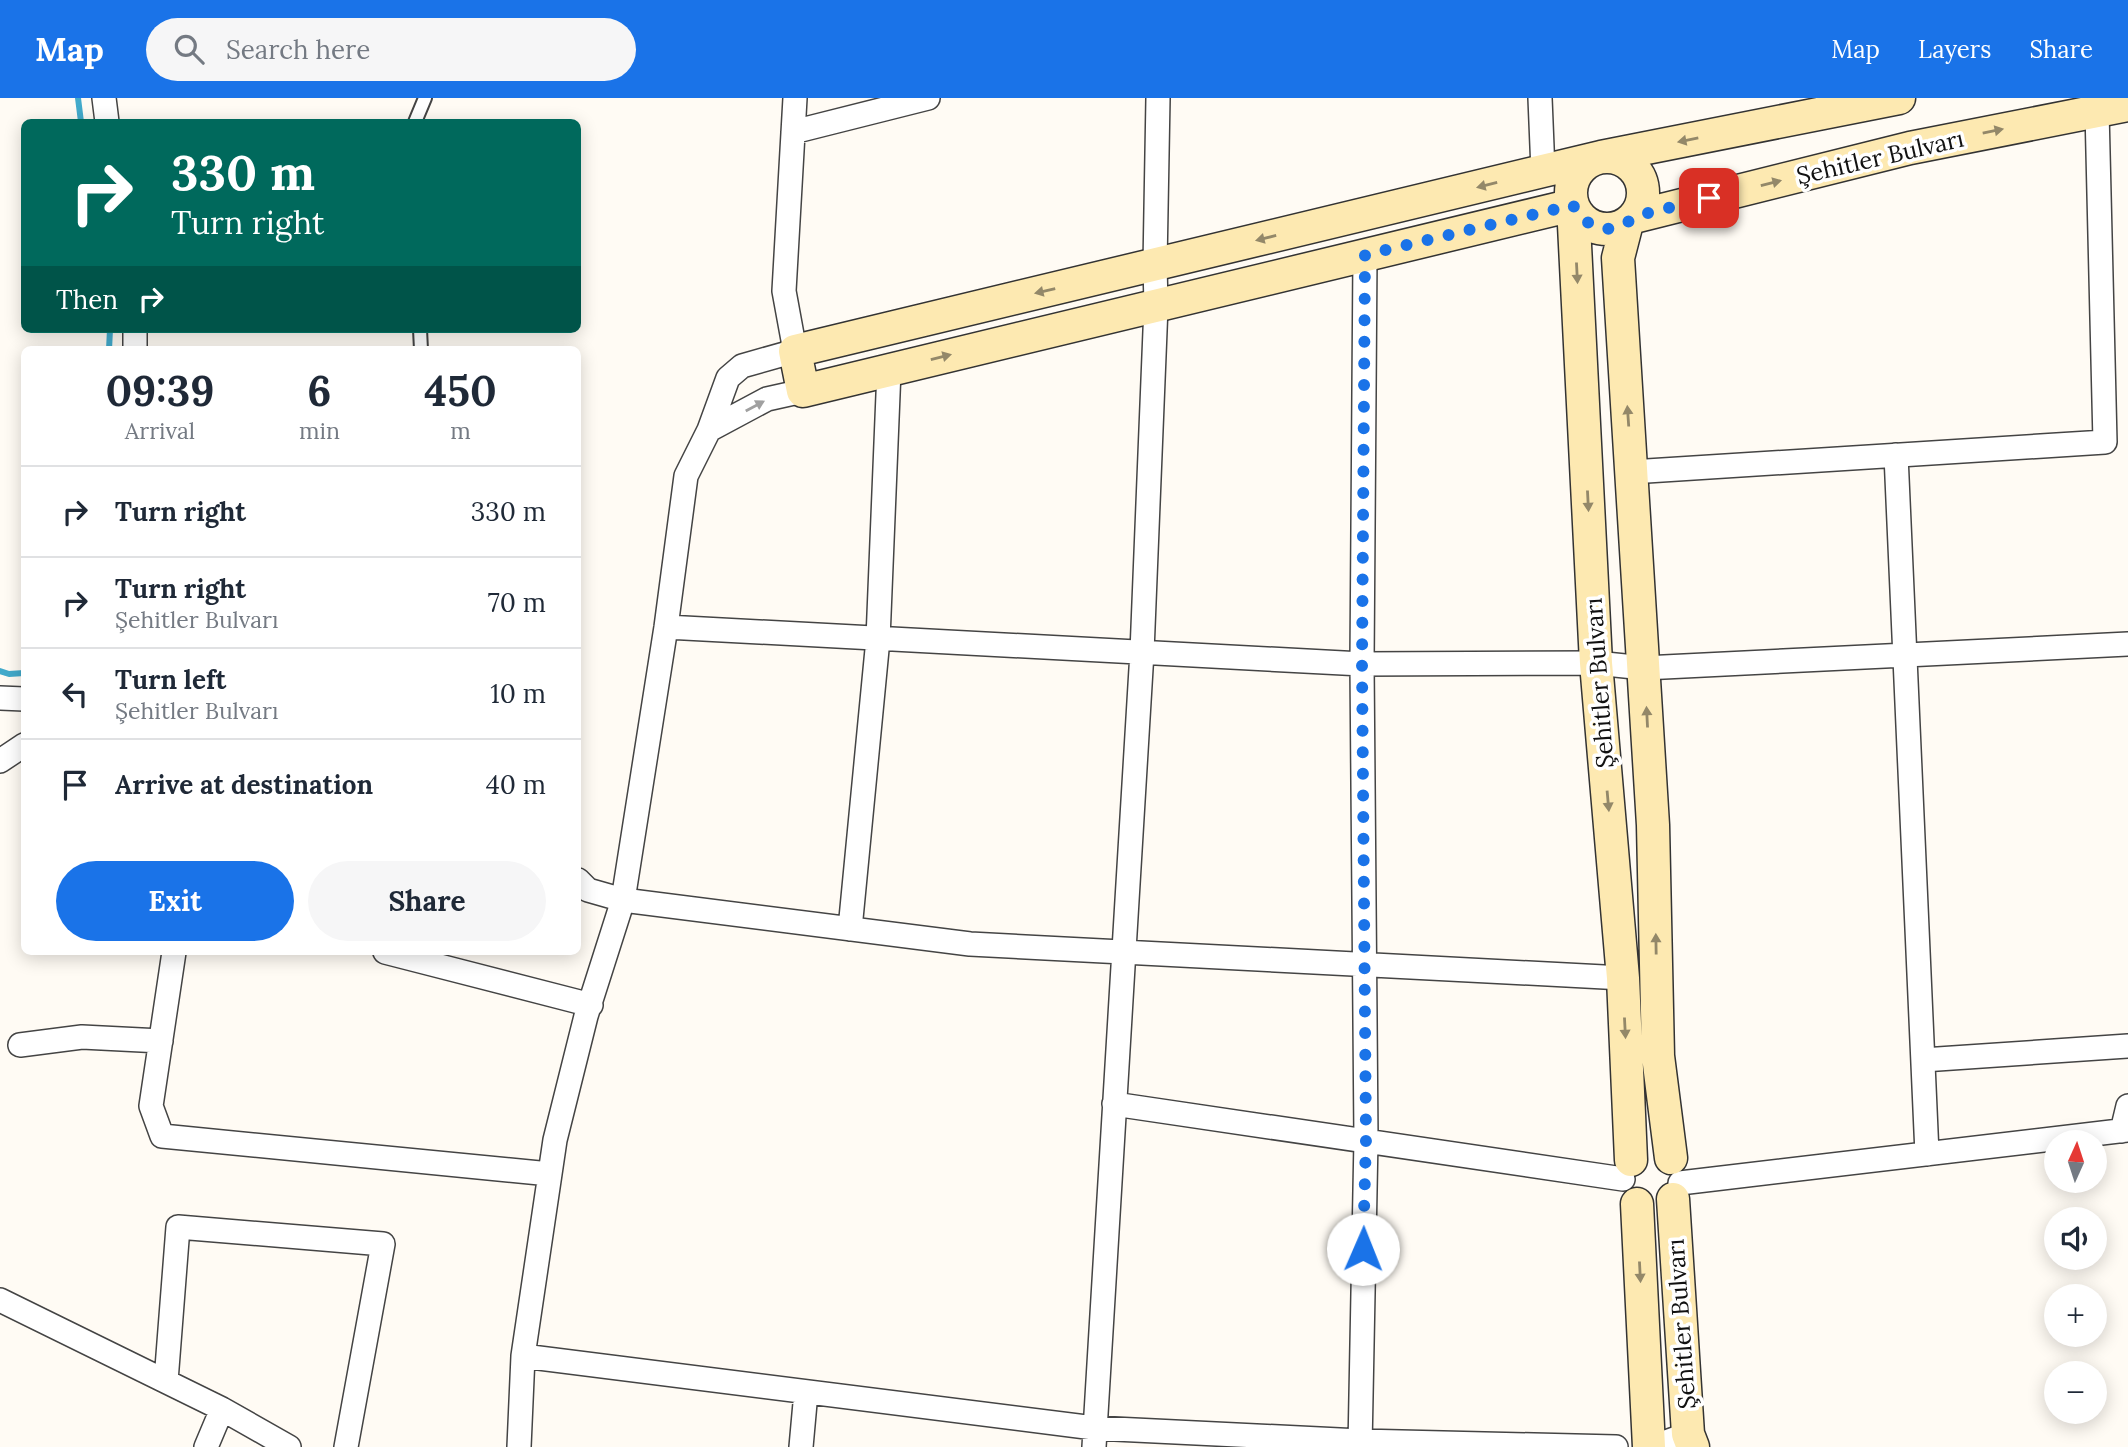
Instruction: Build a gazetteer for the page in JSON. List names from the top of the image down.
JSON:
{
  "streets": {
    "main road": ["Şehitler Bulvarı"]
  },
  "north": "top",
  "page": {
    "header": "Map",
    "search": "Search here",
    "nav": ["Map", "Layers", "Share"],
    "turn": ["330 m", "Turn right"],
    "then": "Then",
    "eta": [
      "09:39",
      "Arrival",
      "6",
      "min",
      "450",
      "m"
    ],
    "list": [
      {
        "name": "Turn right",
        "value": "330 m"
      },
      {
        "name": "Turn right",
        "note": "Şehitler Bulvarı",
        "value": "70 m"
      },
      {
        "name": "Turn left",
        "note": "Şehitler Bulvarı",
        "value": "10 m"
      },
      {
        "name": "Arrive at destination",
        "value": "40 m"
      }
    ],
    "buttons": ["Exit", "Share"],
    "map_buttons": ["+", "−"]
  }
}
